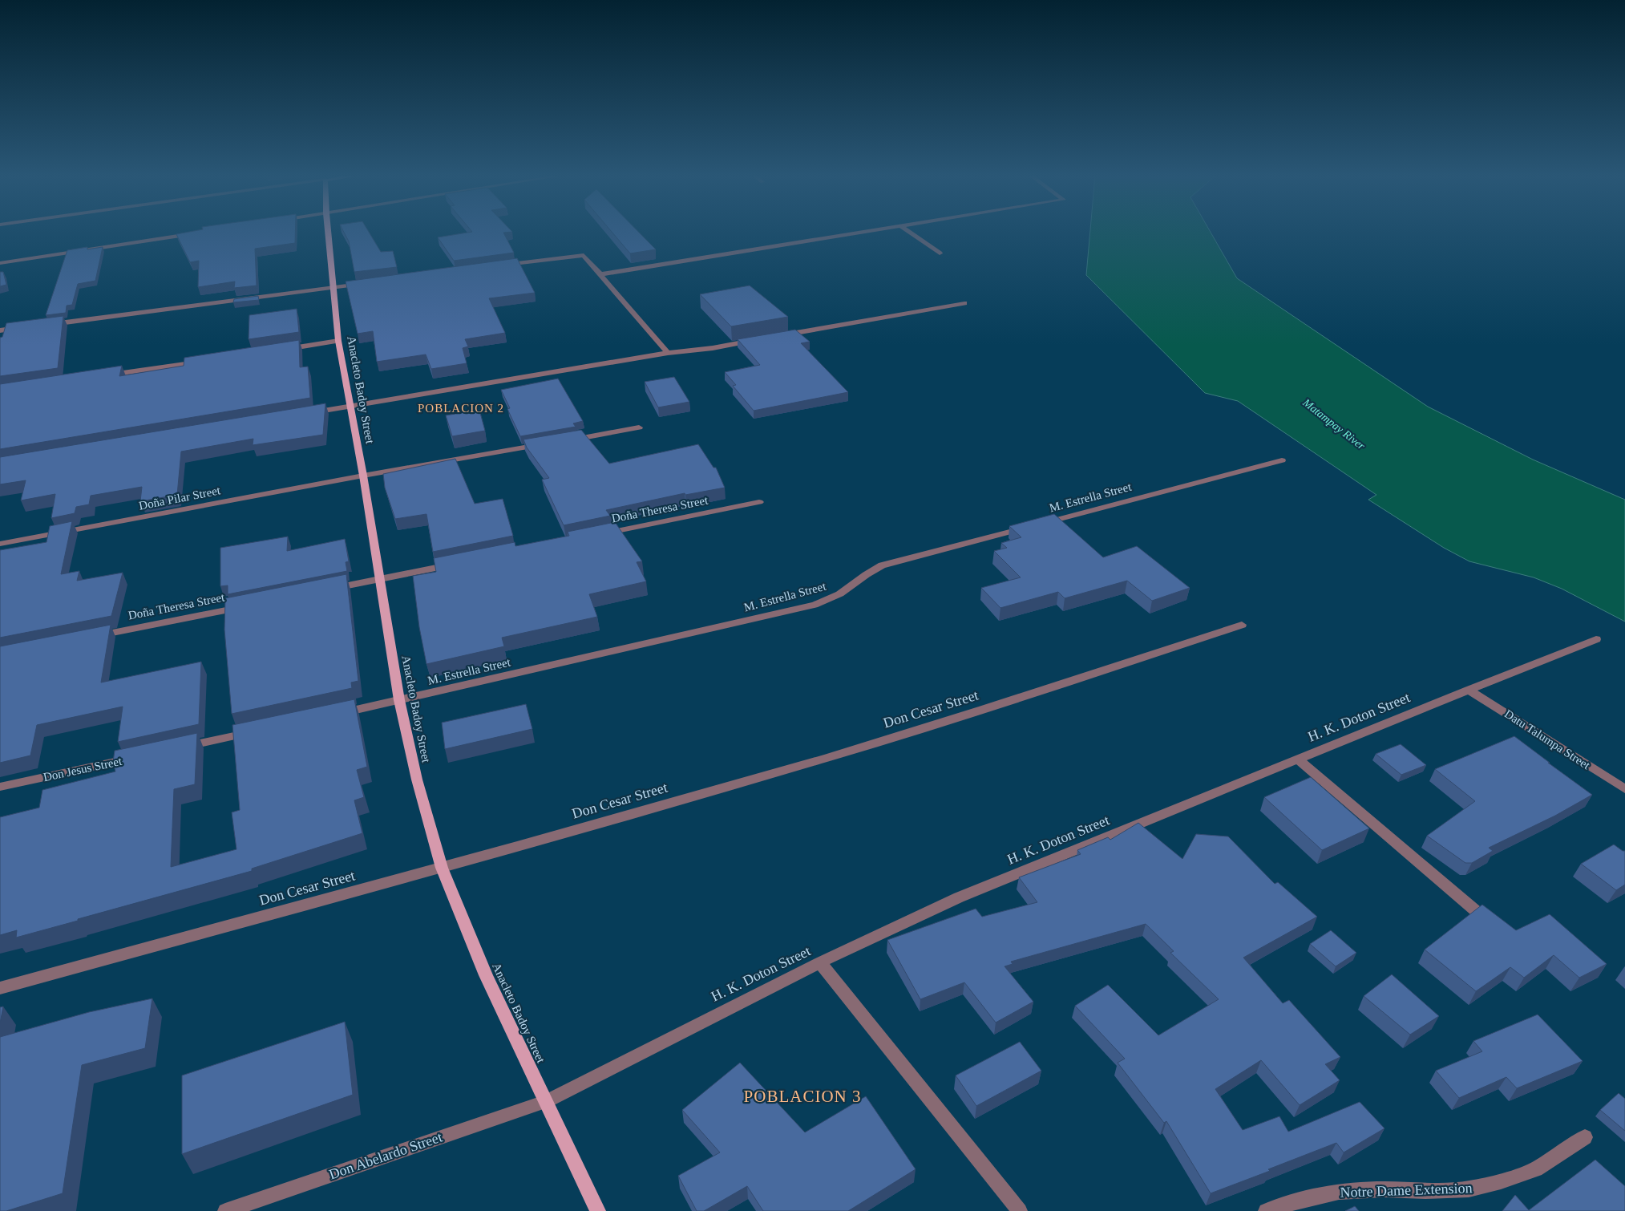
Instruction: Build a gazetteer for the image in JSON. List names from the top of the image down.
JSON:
{
  "streets": {
    "main road": ["Anacleto Badoy Street"],
    "street": [
      "M. Estrella Street",
      "Doña Pilar Street",
      "Doña Theresa Street",
      "Don Cesar Street",
      "H. K. Doton Street",
      "Datu Talumpa Street",
      "Don Jesus Street",
      "Don Abelardo Street",
      "Notre Dame Extension"
    ]
  },
  "crossings": [
    ["Anacleto Badoy Street", "M. Estrella Street"],
    ["Anacleto Badoy Street", "Doña Pilar Street"],
    ["Anacleto Badoy Street", "Don Cesar Street"],
    ["Anacleto Badoy Street", "H. K. Doton Street"],
    ["Anacleto Badoy Street", "Don Abelardo Street"],
    ["H. K. Doton Street", "Datu Talumpa Street"],
    ["H. K. Doton Street", "Don Abelardo Street"]
  ],
  "districts": ["POBLACION 2", "POBLACION 3"],
  "water": ["Matampay River"]
}
